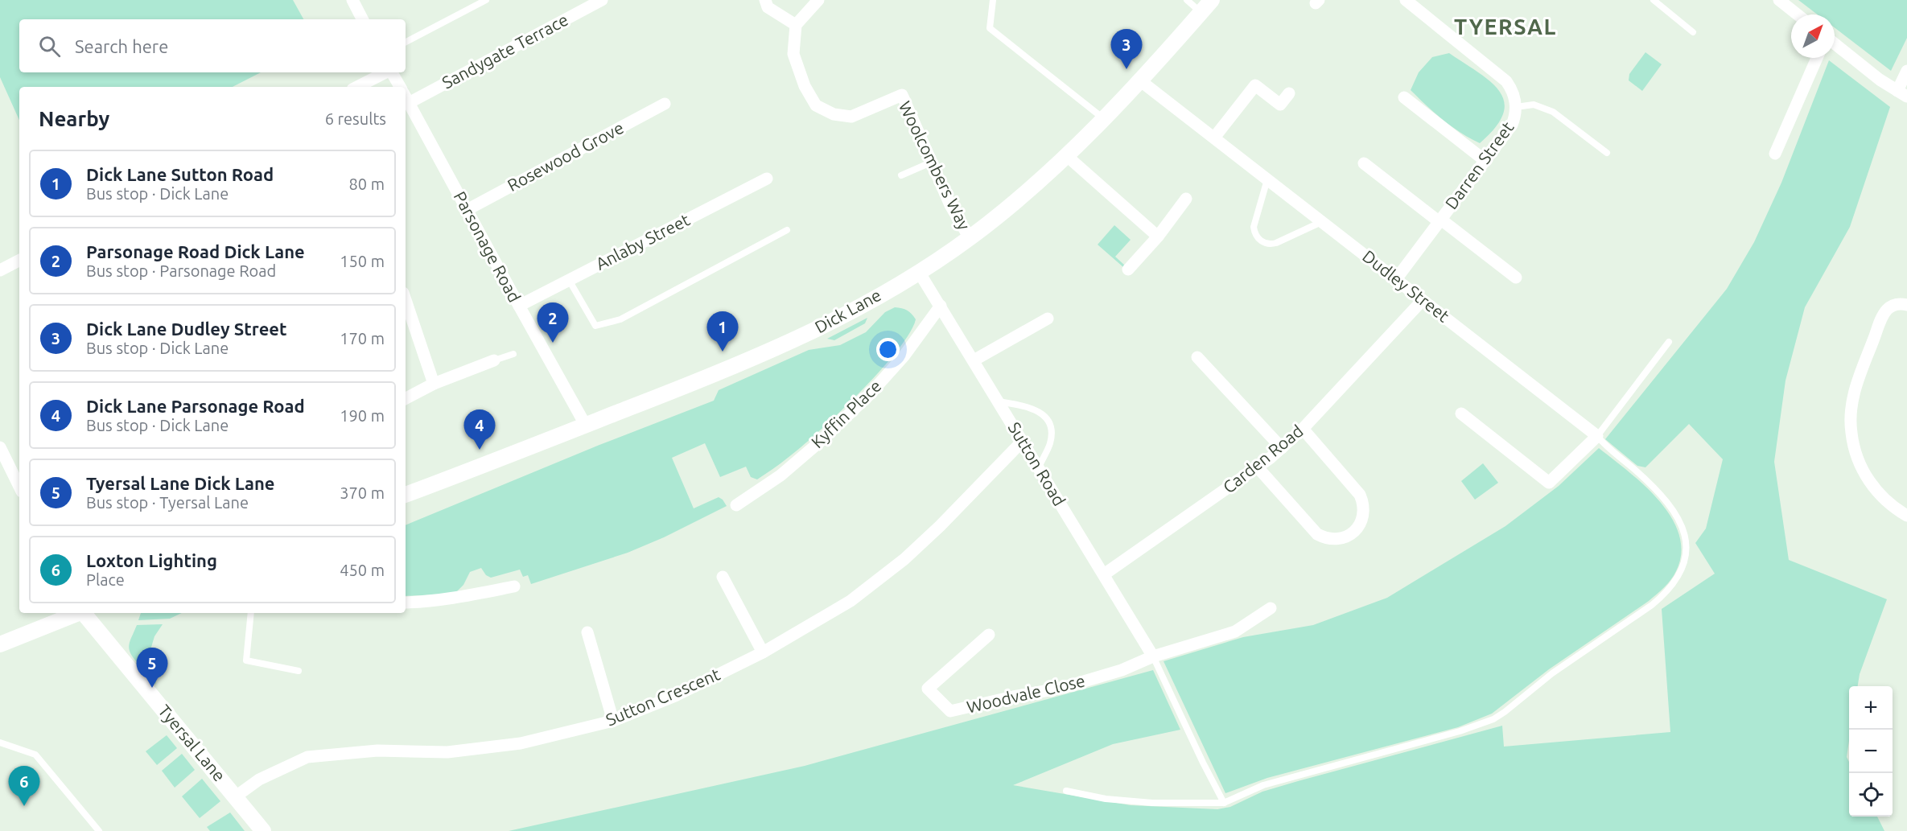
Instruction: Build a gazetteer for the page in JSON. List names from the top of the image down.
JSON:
{
  "streets": {
    "street": [
      "Sandygate Terrace",
      "Rosewood Grove",
      "Woolcombers Way",
      "Darren Street",
      "Anlaby Street",
      "Parsonage Road",
      "Dudley Street",
      "Dick Lane",
      "Kyffin Place",
      "Carden Road",
      "Sutton Road",
      "Woodvale Close",
      "Sutton Crescent",
      "Tyersal Lane"
    ]
  },
  "crossings": [
    ["Sandygate Terrace", "Parsonage Road"],
    ["Rosewood Grove", "Parsonage Road"],
    ["Woolcombers Way", "Dick Lane"],
    ["Darren Street", "Dudley Street"],
    ["Anlaby Street", "Parsonage Road"],
    ["Parsonage Road", "Dick Lane"],
    ["Dudley Street", "Dick Lane"],
    ["Dudley Street", "Carden Road"],
    ["Dick Lane", "Sutton Road"],
    ["Kyffin Place", "Sutton Road"],
    ["Carden Road", "Sutton Road"],
    ["Sutton Road", "Woodvale Close"],
    ["Sutton Road", "Sutton Crescent"],
    ["Sutton Crescent", "Tyersal Lane"]
  ],
  "districts": ["TYERSAL"],
  "north": "top right",
  "page": {
    "search": "Search here",
    "pins": [
      "3",
      "2",
      "1",
      "4",
      "5",
      "6"
    ],
    "heading": ["Nearby", "6 results"],
    "list": [
      {
        "mark": "1",
        "name": "Dick Lane Sutton Road",
        "note": "Bus stop · Dick Lane",
        "value": "80 m"
      },
      {
        "mark": "2",
        "name": "Parsonage Road Dick Lane",
        "note": "Bus stop · Parsonage Road",
        "value": "150 m"
      },
      {
        "mark": "3",
        "name": "Dick Lane Dudley Street",
        "note": "Bus stop · Dick Lane",
        "value": "170 m"
      },
      {
        "mark": "4",
        "name": "Dick Lane Parsonage Road",
        "note": "Bus stop · Dick Lane",
        "value": "190 m"
      },
      {
        "mark": "5",
        "name": "Tyersal Lane Dick Lane",
        "note": "Bus stop · Tyersal Lane",
        "value": "370 m"
      },
      {
        "mark": "6",
        "name": "Loxton Lighting",
        "note": "Place",
        "value": "450 m"
      }
    ],
    "map_buttons": ["+", "−"]
  }
}
